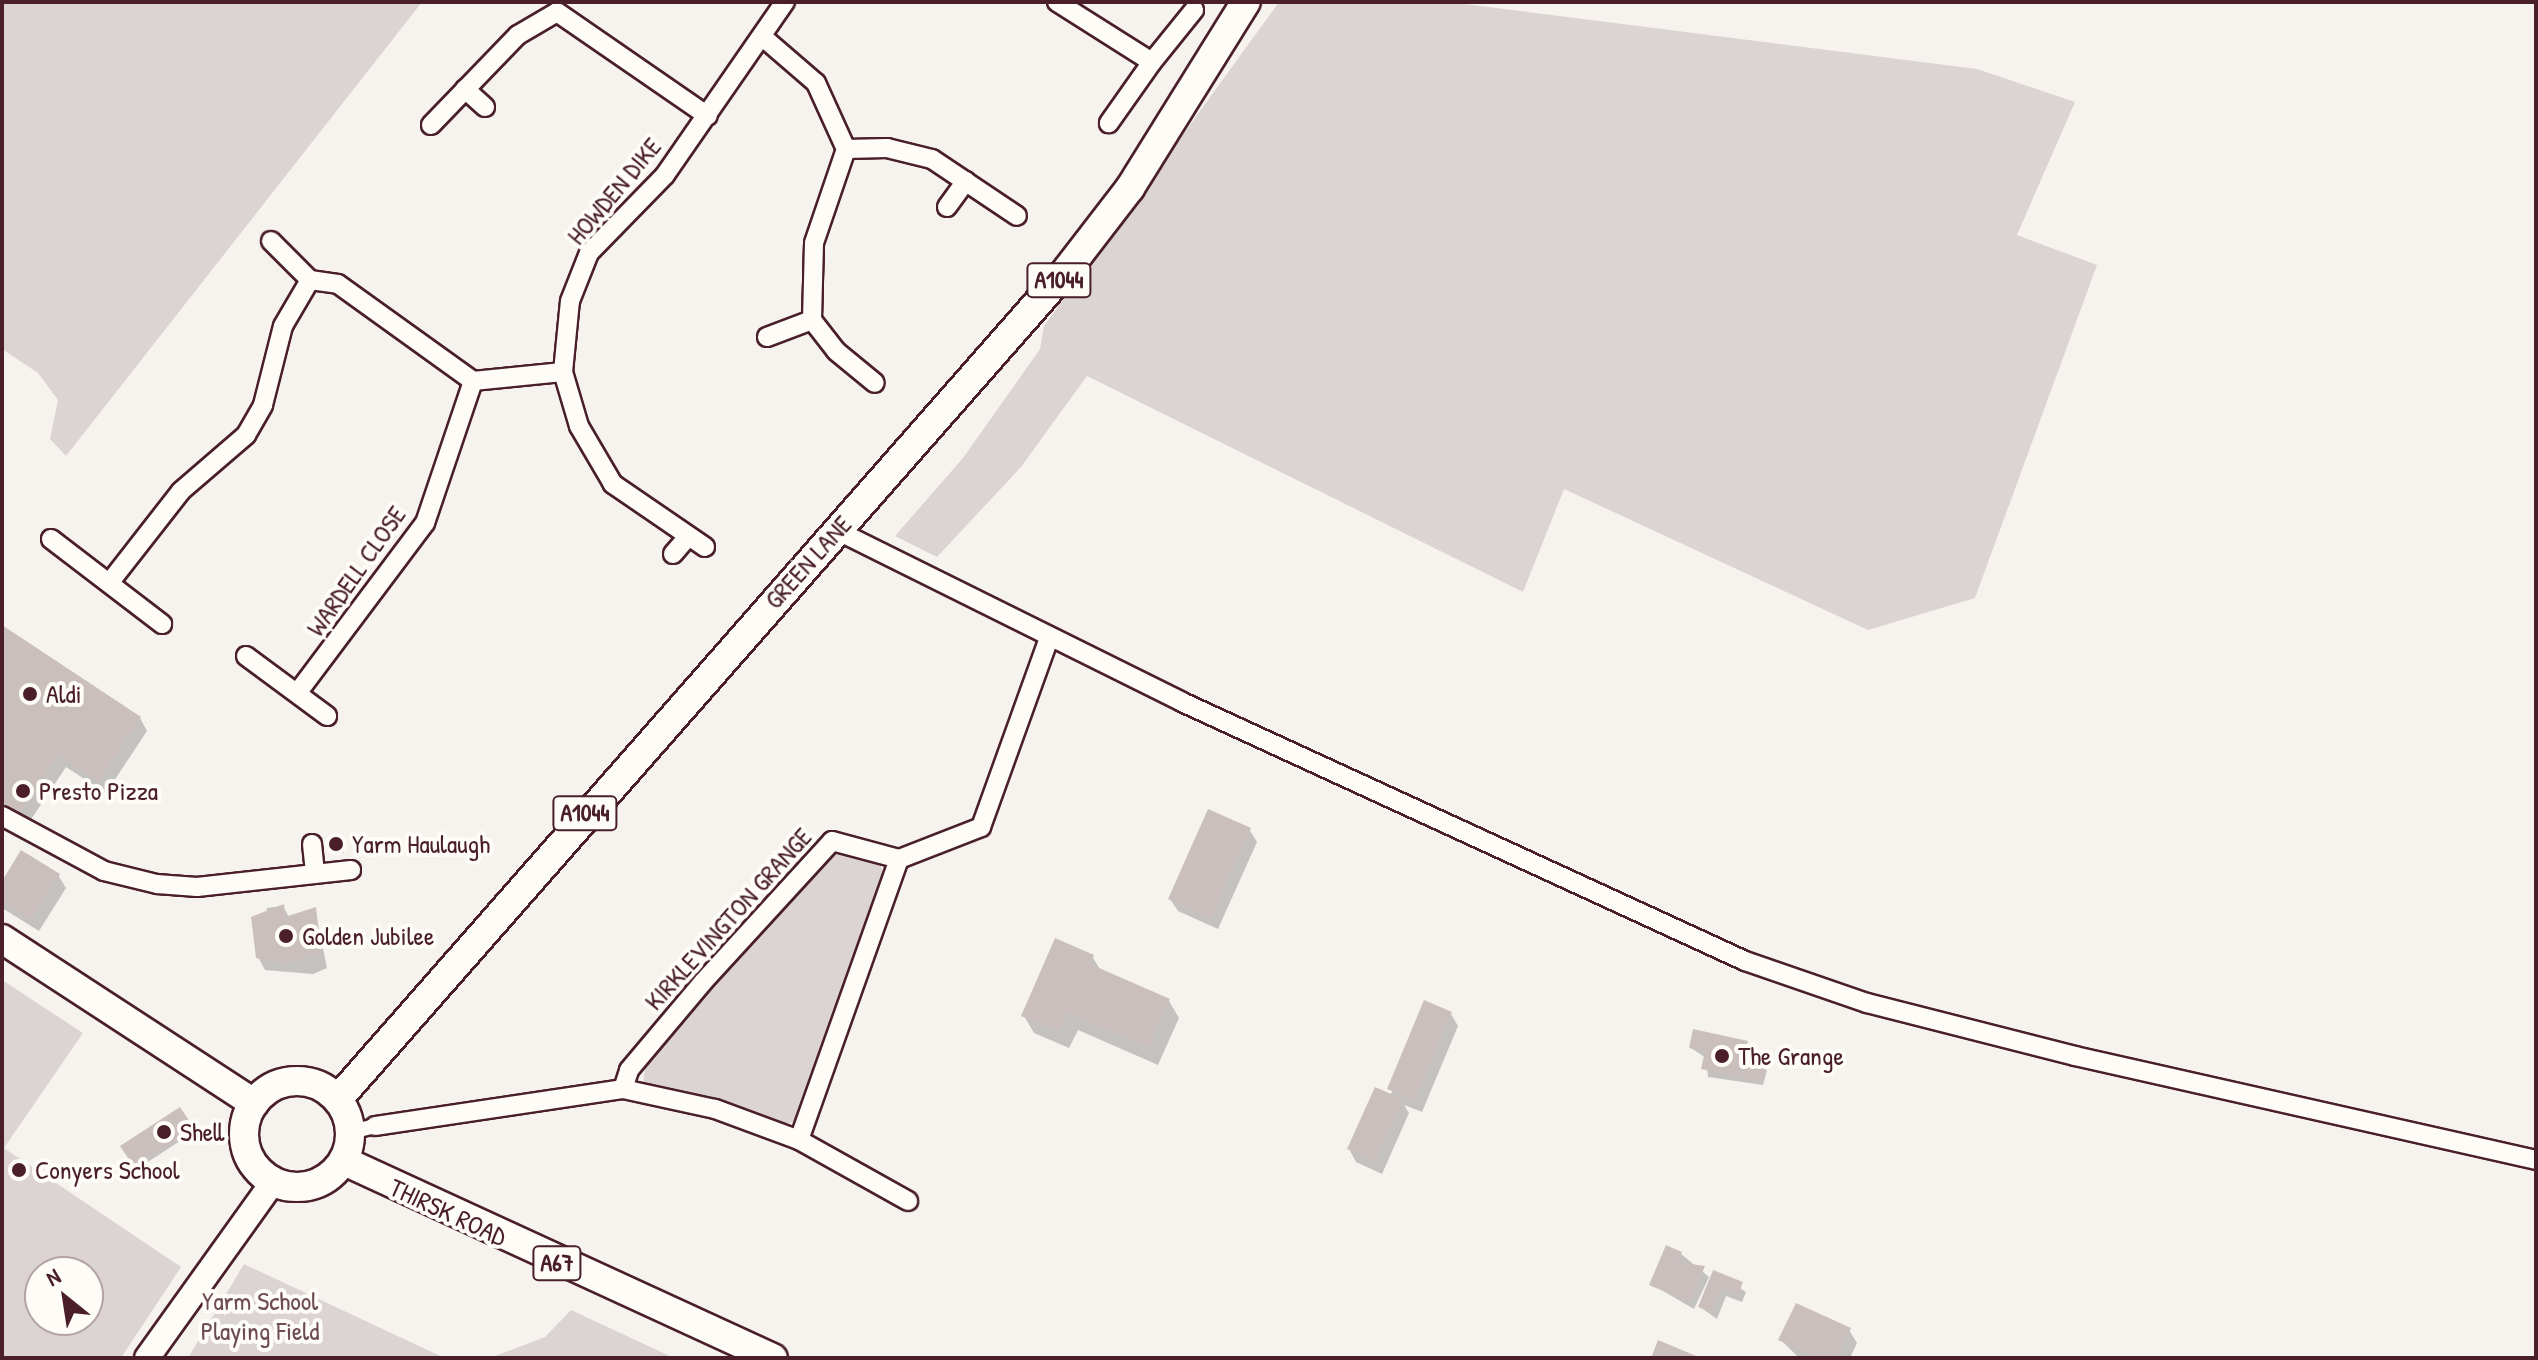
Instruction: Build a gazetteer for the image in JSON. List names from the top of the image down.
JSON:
{
  "streets": {
    "main road": [
      "A1044",
      "GREEN LANE",
      "THIRSK ROAD",
      "A67"
    ],
    "street": ["HOWDEN DIKE", "WARDELL CLOSE", "KIRKLEVINGTON GRANGE"]
  },
  "crossings": [
    ["GREEN LANE", "THIRSK ROAD"]
  ],
  "parks": ["Yarm School Playing Field"],
  "places": [
    "Aldi",
    "Presto Pizza",
    "Yarm Haulaugh",
    "Golden Jubilee",
    "The Grange",
    "Shell",
    "Conyers School"
  ],
  "north": "top left"
}
